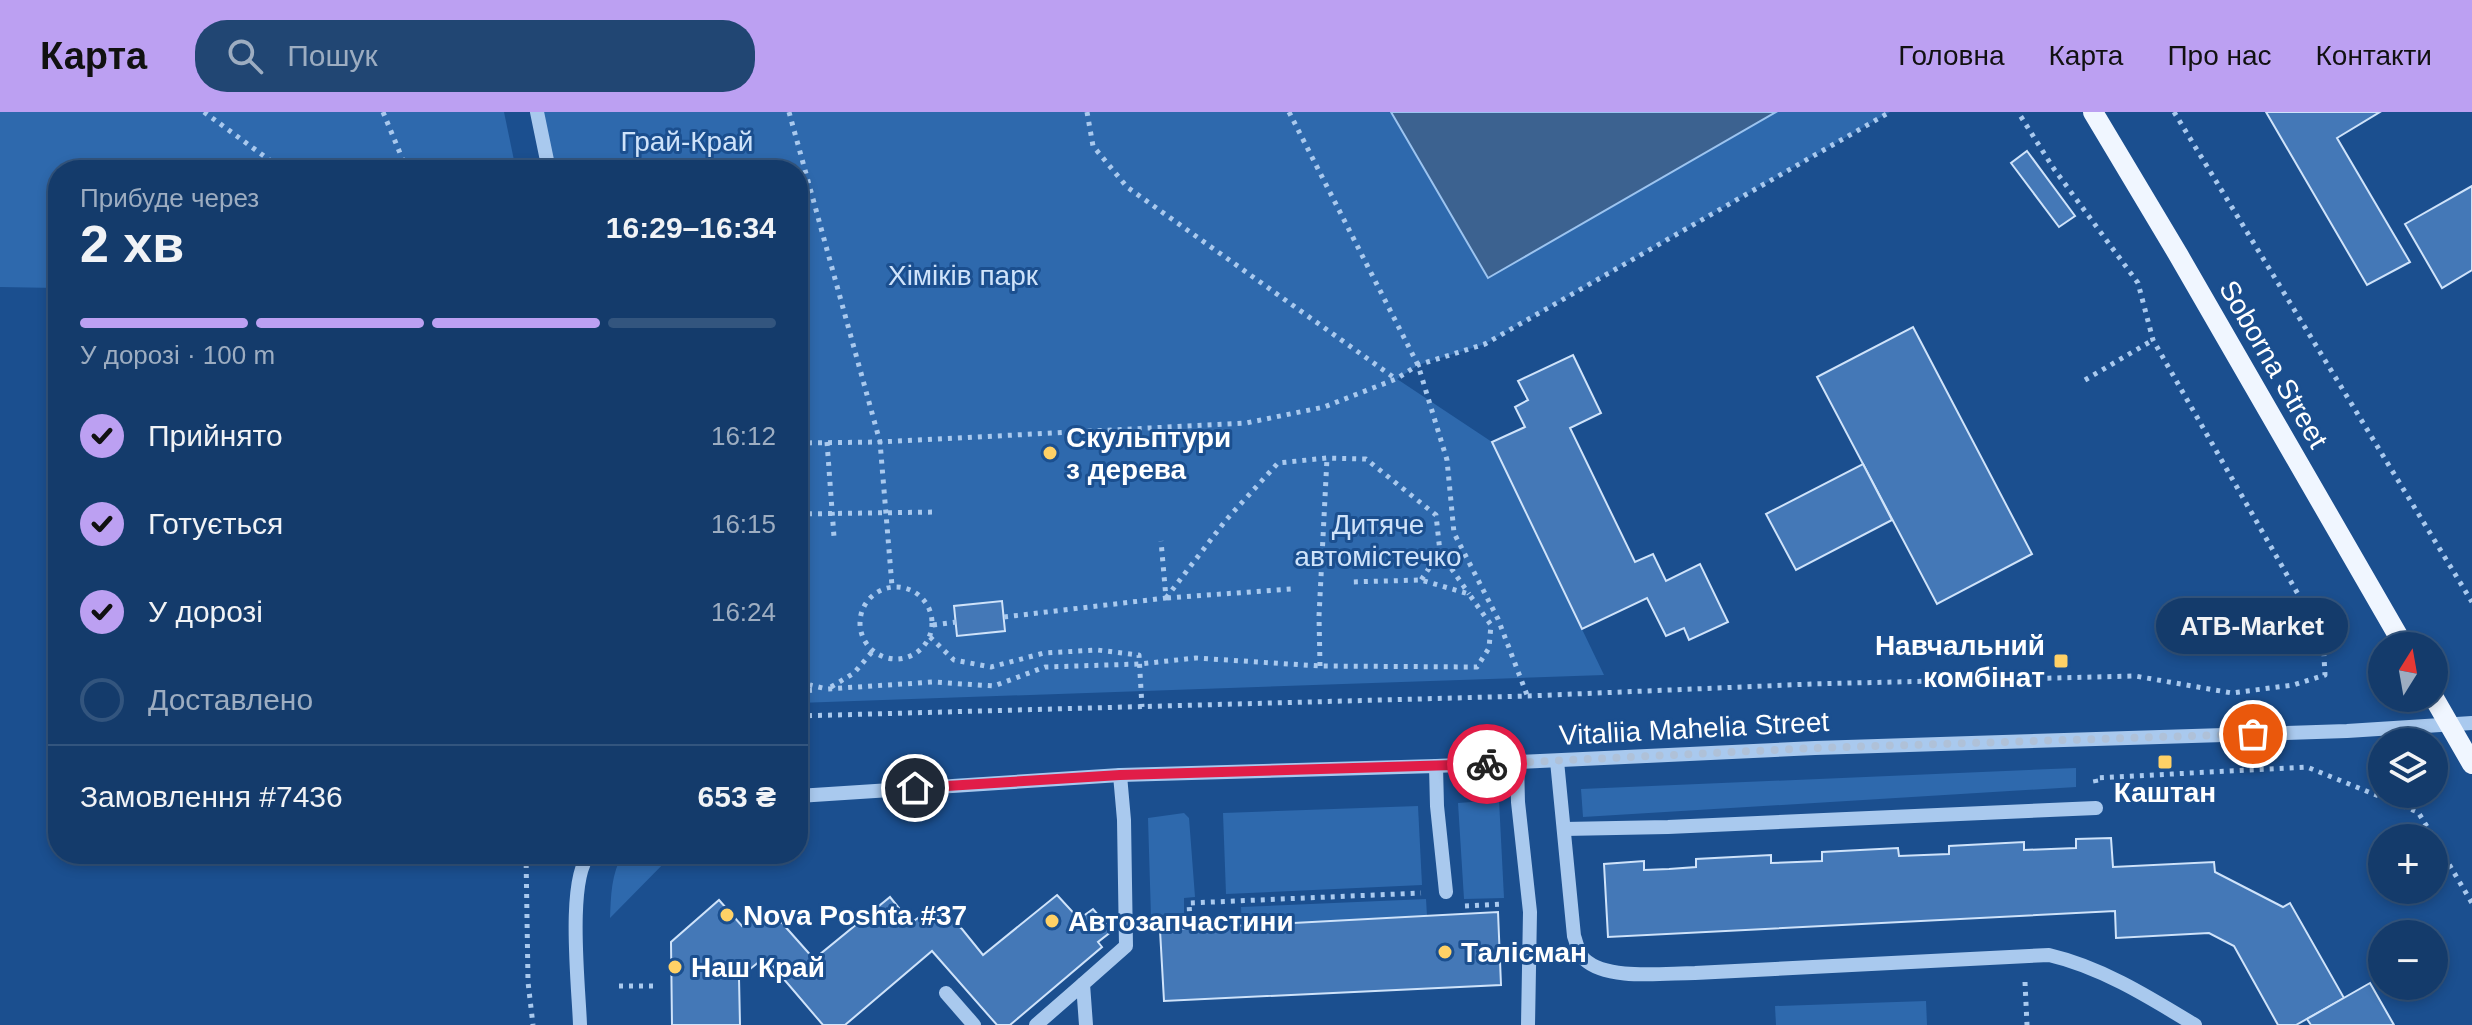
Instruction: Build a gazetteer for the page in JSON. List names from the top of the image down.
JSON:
{
  "streets": {
    "main road": ["Soborna Street"],
    "street": ["Vitaliia Mahelia Street"]
  },
  "parks": ["Грай-Край", "Хіміків парк", "Дитяче автомістечко"],
  "places": {
    "other": [
      "Скульптури з дерева",
      "ATB-Market",
      "Nova Poshta #37",
      "Автозапчастини",
      "Талісман",
      "Наш Край"
    ],
    "transit": ["Навчальний комбінат", "Каштан"]
  },
  "north": "top",
  "page": {
    "header": "Карта",
    "search": "Пошук",
    "nav": [
      "Головна",
      "Карта",
      "Про нас",
      "Контакти"
    ],
    "heading": ["2 хв", "Прибуде через", "16:29–16:34"],
    "panel": ["Замовлення #7436", "653 ₴"],
    "bar": "У дорозі · 100 m",
    "list": [
      ["Прийнято", "16:12"],
      ["Готується", "16:15"],
      ["У дорозі", "16:24"],
      "Доставлено"
    ],
    "bubble": "ATB-Market",
    "map_buttons": ["+", "−"]
  }
}
